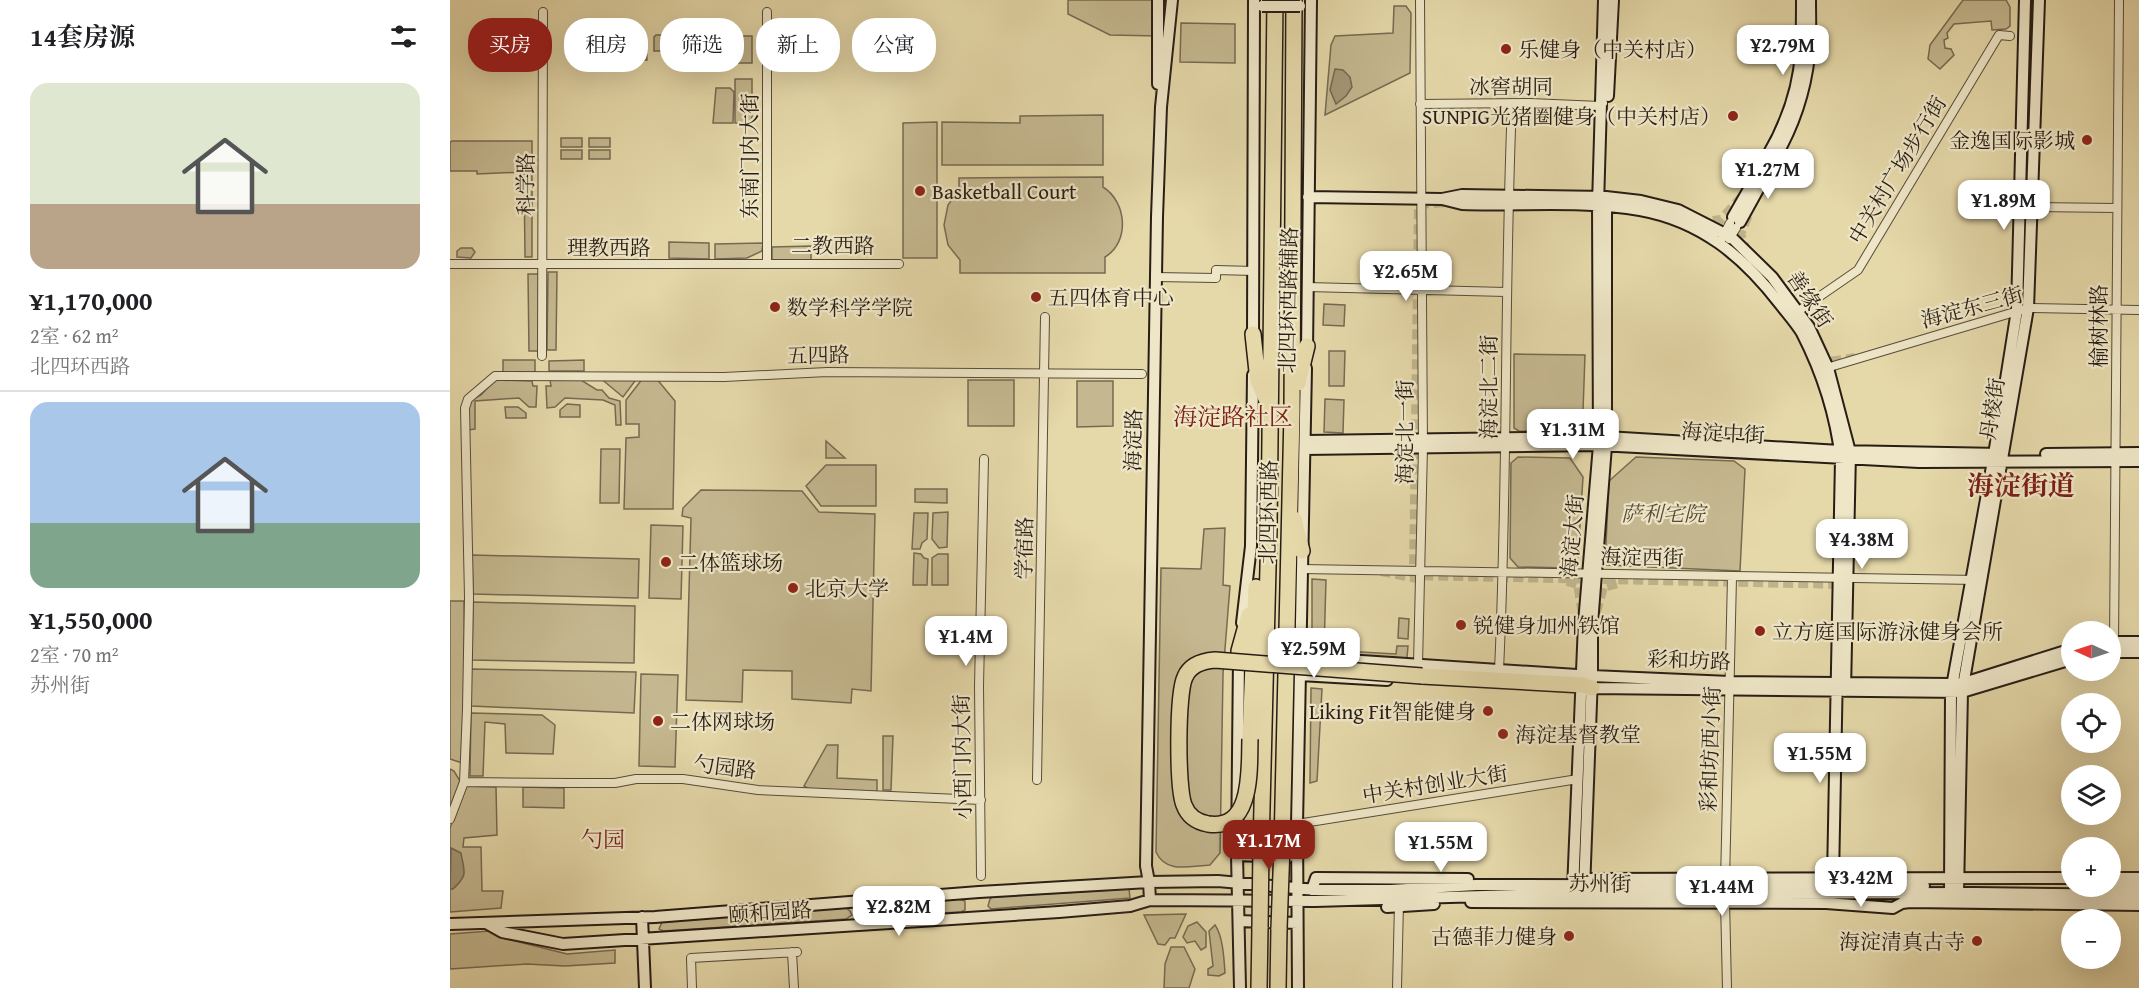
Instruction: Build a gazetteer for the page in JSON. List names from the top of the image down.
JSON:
{
  "streets": {
    "highway": ["北四环西路"],
    "street": [
      "冰窖胡同",
      "东南门内大街",
      "中关村广场步行街",
      "科学路",
      "二教西路",
      "理教西路",
      "善缘街",
      "北四环西路辅路",
      "海淀东三街",
      "榆树林路",
      "五四路",
      "海淀北二街",
      "丹棱街",
      "海淀北一街",
      "海淀中街",
      "海淀路",
      "海淀大街",
      "学宿路",
      "海淀西街",
      "彩和坊路",
      "彩和坊西小街",
      "小西门内大街",
      "勺园路",
      "中关村创业大街",
      "苏州街",
      "颐和园路"
    ]
  },
  "crossings": [
    ["冰窖胡同", "海淀北二街"],
    ["冰窖胡同", "海淀北一街"],
    ["冰窖胡同", "海淀大街"],
    ["东南门内大街", "二教西路"],
    ["东南门内大街", "理教西路"],
    ["中关村广场步行街", "善缘街"],
    ["科学路", "理教西路"],
    ["二教西路", "理教西路"],
    ["善缘街", "北四环西路辅路"],
    ["善缘街", "海淀东三街"],
    ["善缘街", "海淀北二街"],
    ["善缘街", "海淀北一街"],
    ["善缘街", "海淀中街"],
    ["善缘街", "海淀大街"],
    ["善缘街", "海淀西街"],
    ["善缘街", "彩和坊路"],
    ["善缘街", "苏州街"],
    ["北四环西路辅路", "海淀中街"],
    ["北四环西路辅路", "北四环西路"],
    ["北四环西路辅路", "海淀西街"],
    ["北四环西路辅路", "彩和坊路"],
    ["北四环西路辅路", "中关村创业大街"],
    ["北四环西路辅路", "苏州街"],
    ["北四环西路辅路", "颐和园路"],
    ["海淀东三街", "榆树林路"],
    ["海淀东三街", "丹棱街"],
    ["榆树林路", "海淀中街"],
    ["五四路", "学宿路"],
    ["五四路", "勺园路"],
    ["海淀北二街", "海淀中街"],
    ["海淀北二街", "海淀西街"],
    ["海淀北二街", "彩和坊路"],
    ["丹棱街", "海淀中街"],
    ["丹棱街", "海淀西街"],
    ["丹棱街", "彩和坊路"],
    ["丹棱街", "苏州街"],
    ["海淀北一街", "海淀中街"],
    ["海淀北一街", "海淀西街"],
    ["海淀北一街", "彩和坊路"],
    ["海淀中街", "海淀大街"],
    ["海淀路", "颐和园路"],
    ["海淀大街", "海淀西街"],
    ["海淀大街", "彩和坊路"],
    ["海淀大街", "中关村创业大街"],
    ["海淀大街", "苏州街"],
    ["海淀西街", "彩和坊西小街"],
    ["彩和坊路", "彩和坊西小街"],
    ["彩和坊西小街", "苏州街"],
    ["小西门内大街", "勺园路"],
    ["苏州街", "颐和园路"]
  ],
  "districts": ["海淀路社区", "海淀街道", "勺园"],
  "parks": ["萨利宅院"],
  "places": [
    "乐健身（中关村店）",
    "SUNPIG光猪圈健身（中关村店）",
    "金逸国际影城",
    "Basketball Court",
    "五四体育中心",
    "数学科学学院",
    "二体篮球场",
    "北京大学",
    "锐健身加州铁馆",
    "立方庭国际游泳健身会所",
    "Liking Fit智能健身",
    "二体网球场",
    "海淀基督教堂",
    "古德菲力健身",
    "海淀清真古寺"
  ],
  "north": "left",
  "page": {
    "heading": "14套房源",
    "chip": [
      "买房",
      "租房",
      "筛选",
      "新上",
      "公寓"
    ],
    "price": [
      "¥2.79M",
      "¥1.27M",
      "¥1.89M",
      "¥2.65M",
      "¥1.31M",
      "¥4.38M",
      "¥1.4M",
      "¥2.59M",
      "¥1.55M",
      "¥1.17M",
      "¥1.55M",
      "¥3.42M",
      "¥1.44M",
      "¥2.82M"
    ],
    "list": [
      {
        "name": "¥1,170,000",
        "note": "2室 · 62 m² · 北四环西路"
      },
      {
        "name": "¥1,550,000",
        "note": "2室 · 70 m² · 苏州街"
      }
    ],
    "map_buttons": ["+", "−"]
  }
}
